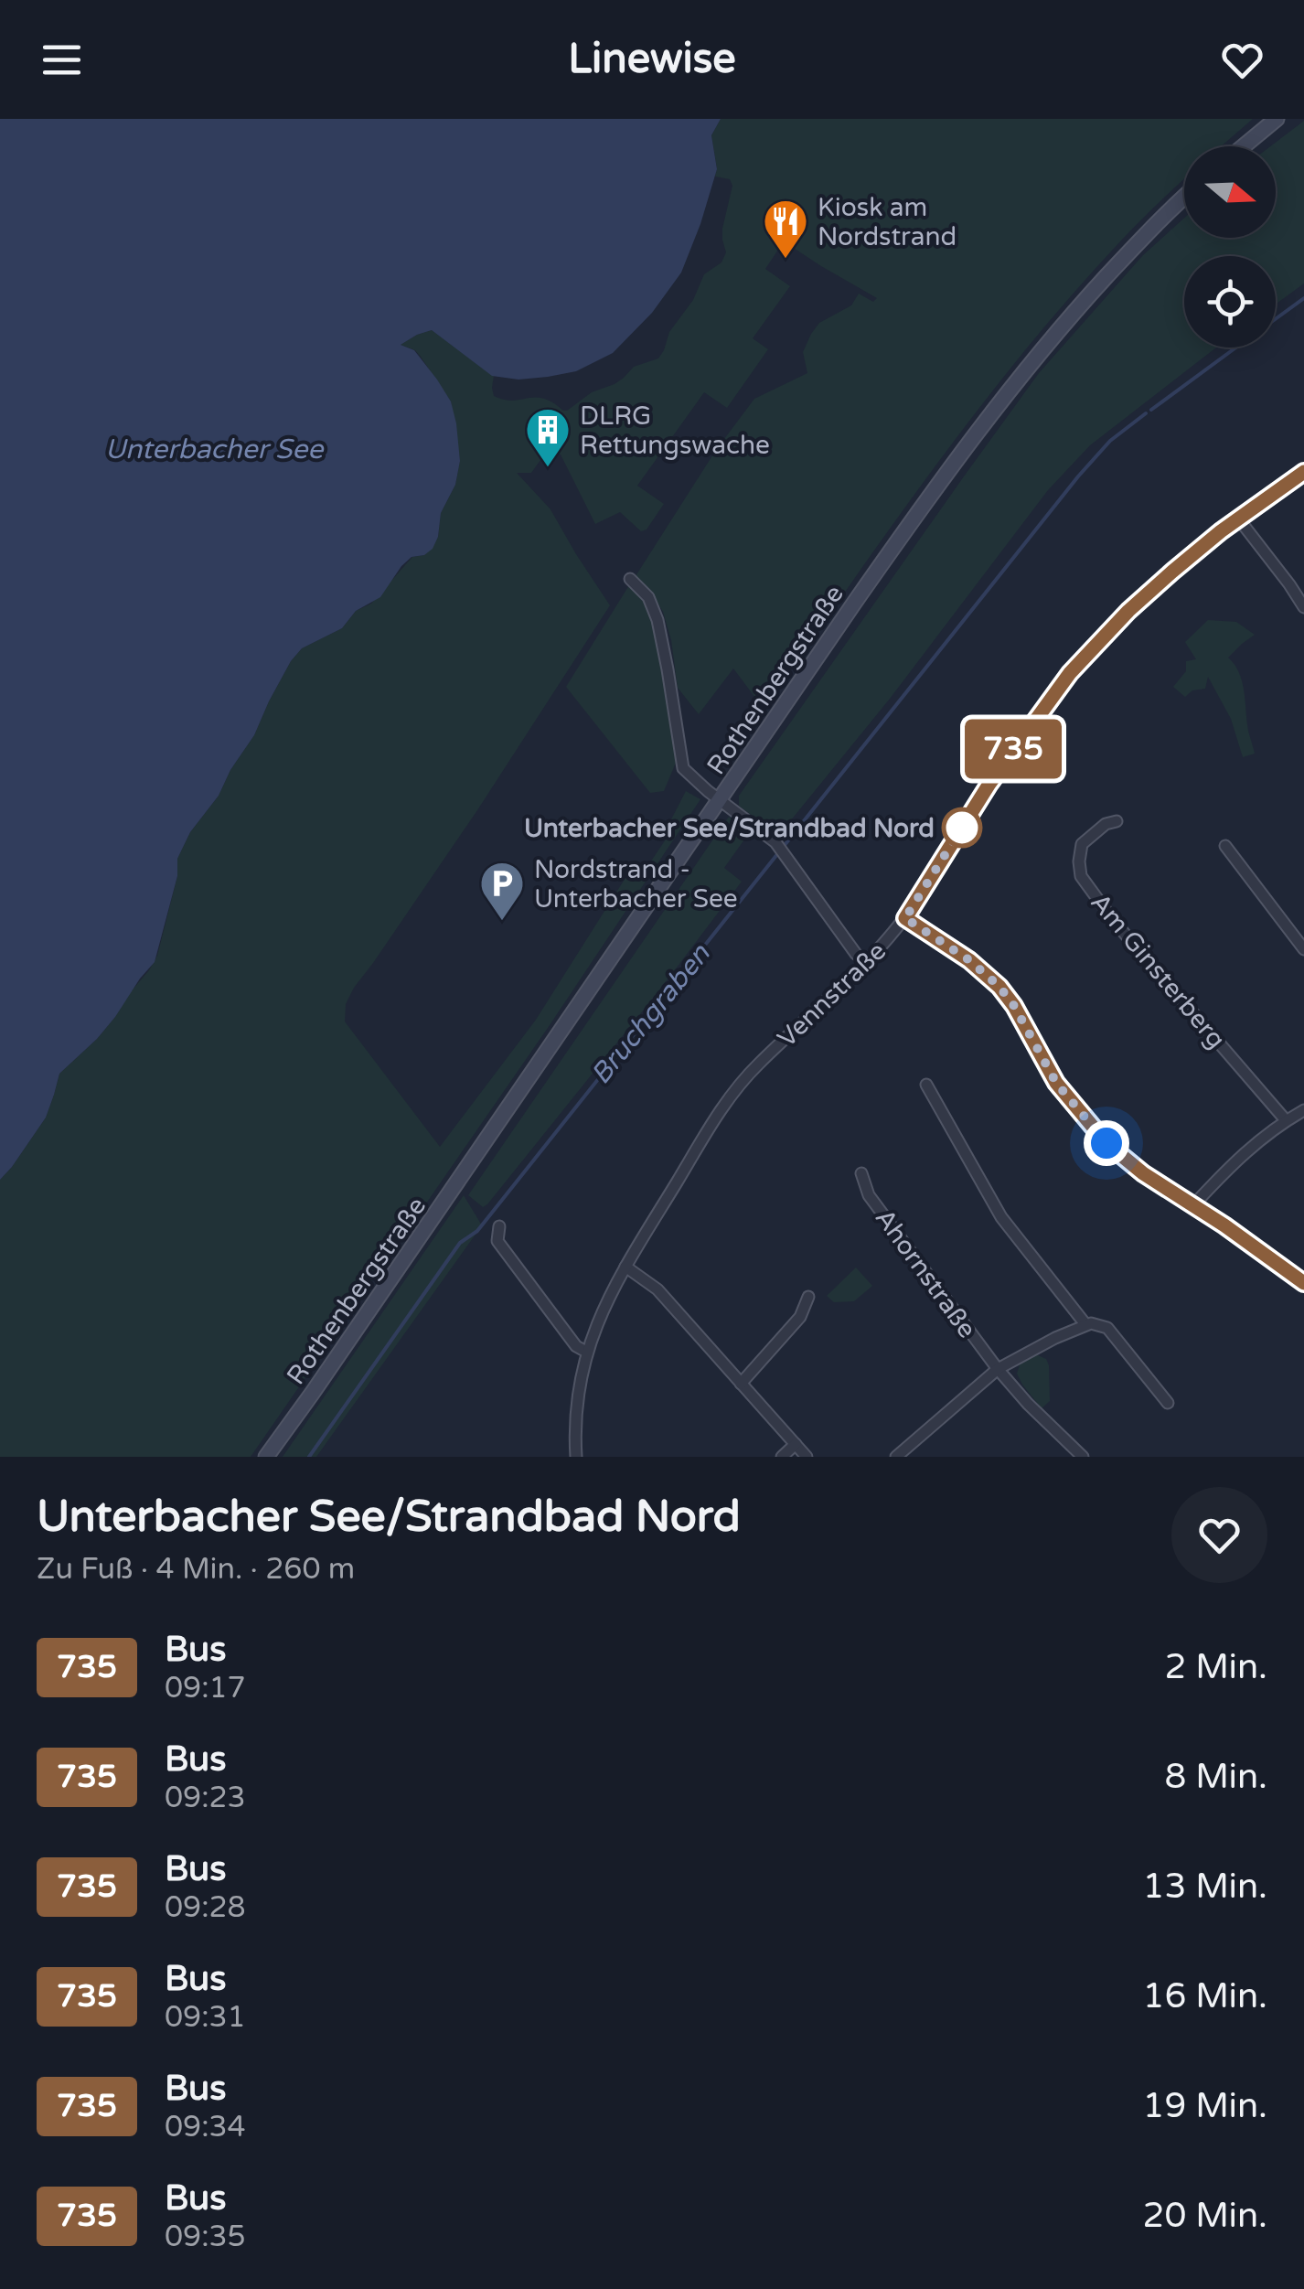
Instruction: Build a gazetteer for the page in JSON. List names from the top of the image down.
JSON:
{
  "streets": {
    "main road": ["Rothenbergstraße"],
    "street": ["Am Ginsterberg", "Vennstraße", "Ahornstraße"]
  },
  "water": ["Unterbacher See", "Bruchgraben"],
  "places": {
    "restaurant": ["Kiosk am Nordstrand"],
    "building": ["DLRG Rettungswache"],
    "other": ["Unterbacher See/Strandbad Nord"],
    "parking": ["Nordstrand - Unterbacher See"]
  },
  "lines": ["bus line 735"],
  "north": "right",
  "page": {
    "header": "Linewise",
    "on_map": "735",
    "heading": ["Unterbacher See/Strandbad Nord", "Zu Fuß · 4 Min. · 260 m"],
    "list": [
      {
        "mark": "735",
        "name": "Bus",
        "note": "09:17",
        "value": "2 Min."
      },
      {
        "mark": "735",
        "name": "Bus",
        "note": "09:23",
        "value": "8 Min."
      },
      {
        "mark": "735",
        "name": "Bus",
        "note": "09:28",
        "value": "13 Min."
      },
      {
        "mark": "735",
        "name": "Bus",
        "note": "09:31",
        "value": "16 Min."
      },
      {
        "mark": "735",
        "name": "Bus",
        "note": "09:34",
        "value": "19 Min."
      },
      {
        "mark": "735",
        "name": "Bus",
        "note": "09:35",
        "value": "20 Min."
      }
    ]
  }
}
